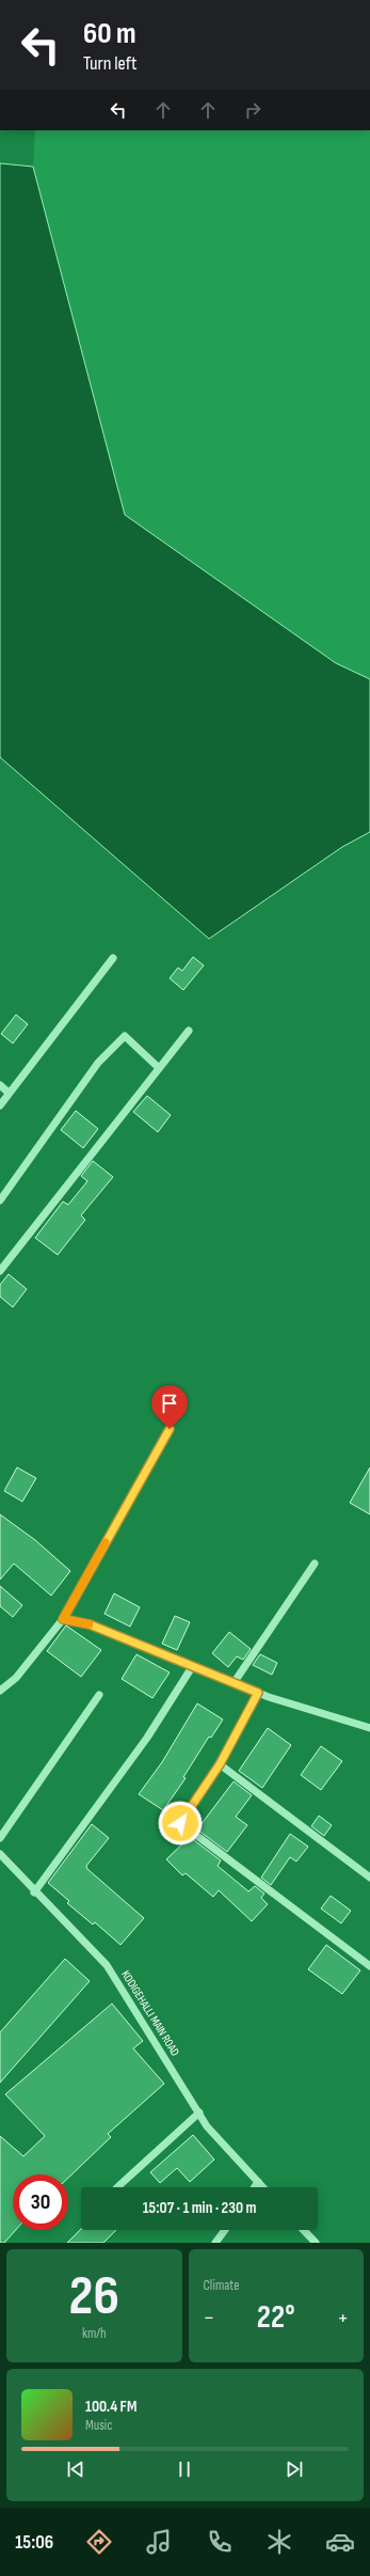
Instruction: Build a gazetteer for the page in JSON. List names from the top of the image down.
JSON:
{
  "streets": {
    "street": ["KODIGEHALLI MAIN ROAD"]
  },
  "page": {
    "turn": ["60 m", "Turn left"],
    "limit": "30",
    "trip": "15:07 · 1 min · 230 m",
    "tile": [
      ["26", "km/h"],
      "Climate"
    ],
    "heat": ["−", "22°", "+"],
    "song": ["100.4 FM", "Music"],
    "tabs": "15:06"
  }
}
